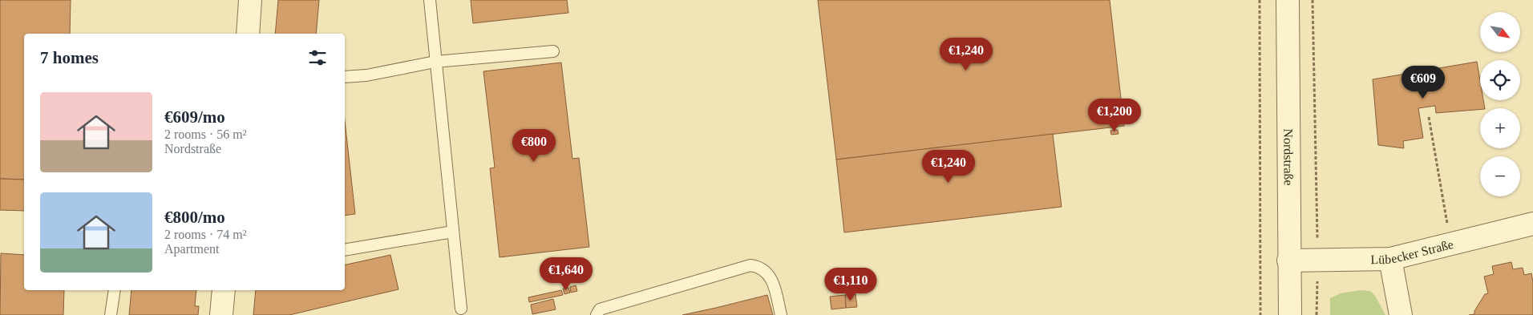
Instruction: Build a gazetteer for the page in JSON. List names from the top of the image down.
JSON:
{
  "streets": {
    "street": ["Nordstraße", "Lübecker Straße"]
  },
  "crossings": [
    ["Nordstraße", "Lübecker Straße"]
  ],
  "north": "bottom right",
  "page": {
    "map_buttons": ["+", "−"],
    "heading": "7 homes",
    "price": [
      "€1,240",
      "€609",
      "€1,200",
      "€800",
      "€1,240",
      "€1,640",
      "€1,110"
    ],
    "list": [
      {
        "name": "€609/mo",
        "note": "2 rooms · 56 m² · Nordstraße"
      },
      {
        "name": "€800/mo",
        "note": "2 rooms · 74 m² · Apartment"
      }
    ]
  }
}
